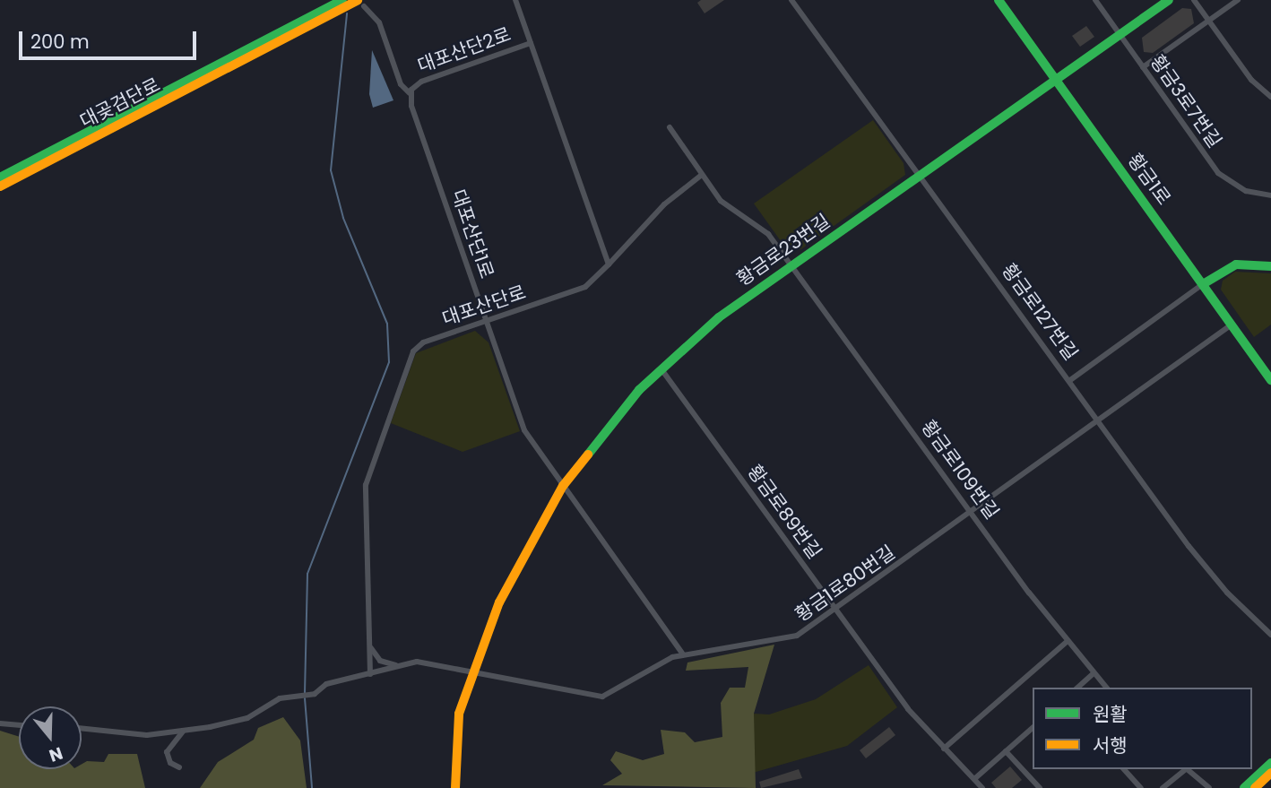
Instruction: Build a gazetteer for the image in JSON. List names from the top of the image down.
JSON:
{
  "streets": {
    "street": [
      "대포산단2로",
      "황금3로7번길",
      "대곶검단로",
      "황금1로",
      "대포산단1로",
      "황금로23번길",
      "대포산단로",
      "황금로127번길",
      "황금로109번길",
      "황금로89번길",
      "황금1로80번길"
    ]
  },
  "crossings": [
    ["대포산단2로", "대포산단1로"],
    ["황금3로7번길", "황금로23번길"],
    ["대곶검단로", "대포산단1로"],
    ["황금1로", "황금로23번길"],
    ["황금1로", "황금1로80번길"],
    ["대포산단1로", "황금로23번길"],
    ["대포산단1로", "대포산단로"],
    ["황금로23번길", "황금로127번길"],
    ["황금로23번길", "황금로109번길"],
    ["황금로23번길", "황금로89번길"],
    ["황금로23번길", "황금1로80번길"],
    ["대포산단로", "황금로109번길"],
    ["대포산단로", "황금1로80번길"],
    ["황금로127번길", "황금1로80번길"],
    ["황금로109번길", "황금1로80번길"],
    ["황금로89번길", "황금1로80번길"]
  ],
  "legend": ["원활", "서행"],
  "scale_bar": "200 m",
  "north": "bottom"
}
